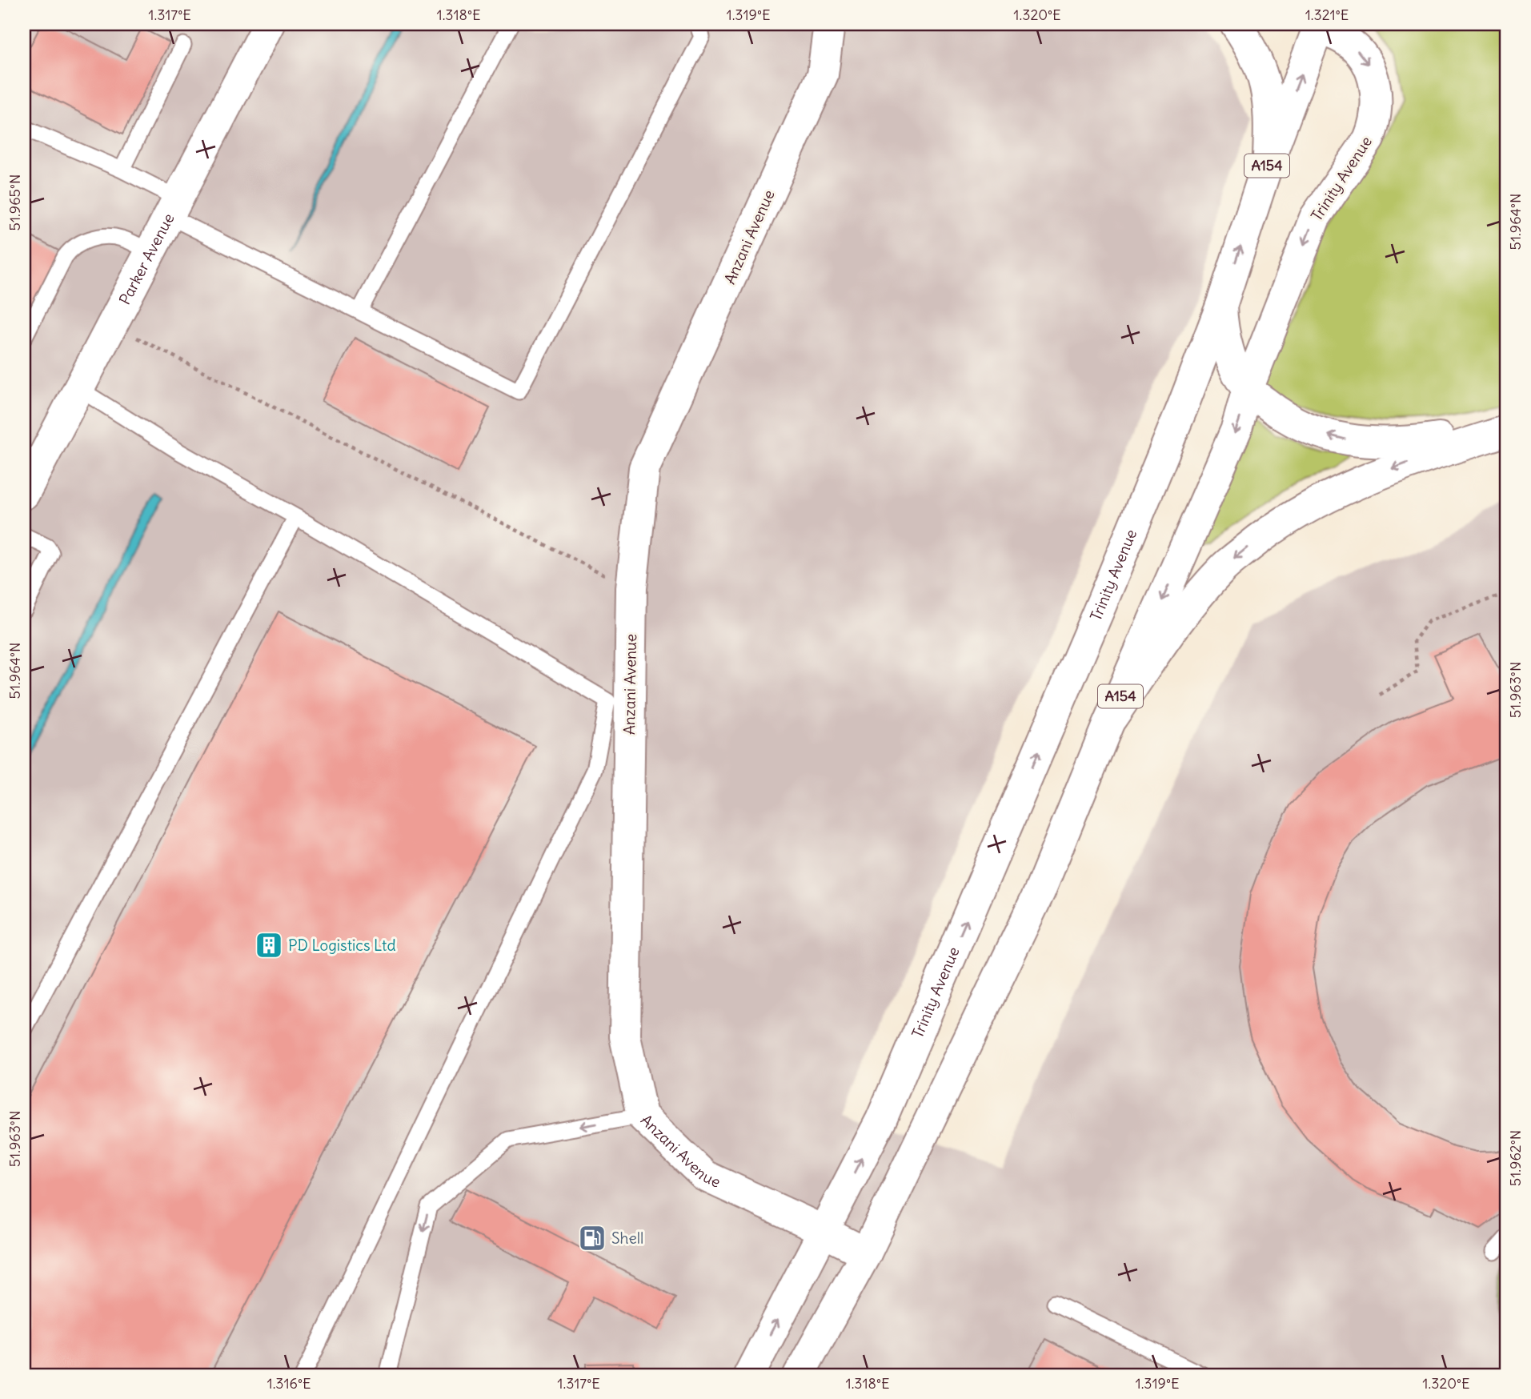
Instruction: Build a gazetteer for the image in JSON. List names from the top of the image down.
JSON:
{
  "streets": {
    "main road": [
      "A154",
      "Trinity Avenue",
      "Anzani Avenue",
      "Parker Avenue"
    ]
  },
  "crossings": [
    ["Trinity Avenue", "Anzani Avenue"]
  ],
  "places": {
    "building": ["PD Logistics Ltd"],
    "fuel station": ["Shell"]
  },
  "coordinates": [
    "1.317°E",
    "1.318°E",
    "1.319°E",
    "1.320°E",
    "1.321°E",
    "51.965°N",
    "51.964°N",
    "51.963°N",
    "51.962°N",
    "1.316°E"
  ]
}
